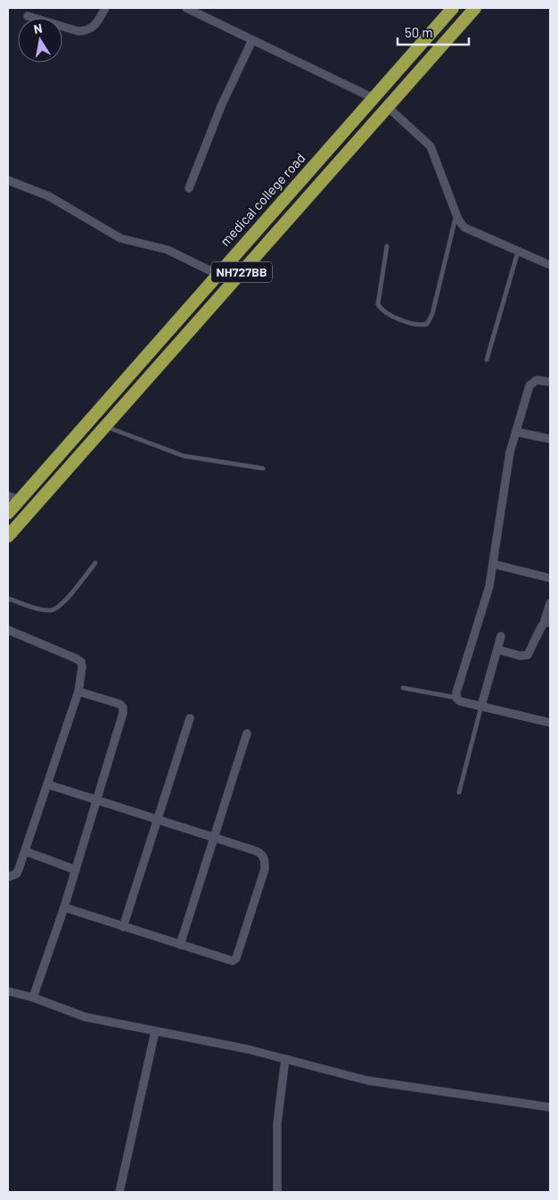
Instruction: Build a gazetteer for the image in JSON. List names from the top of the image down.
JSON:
{
  "streets": {
    "highway": ["medical college road", "NH727BB"]
  },
  "scale_bar": "50 m",
  "north": "top"
}
